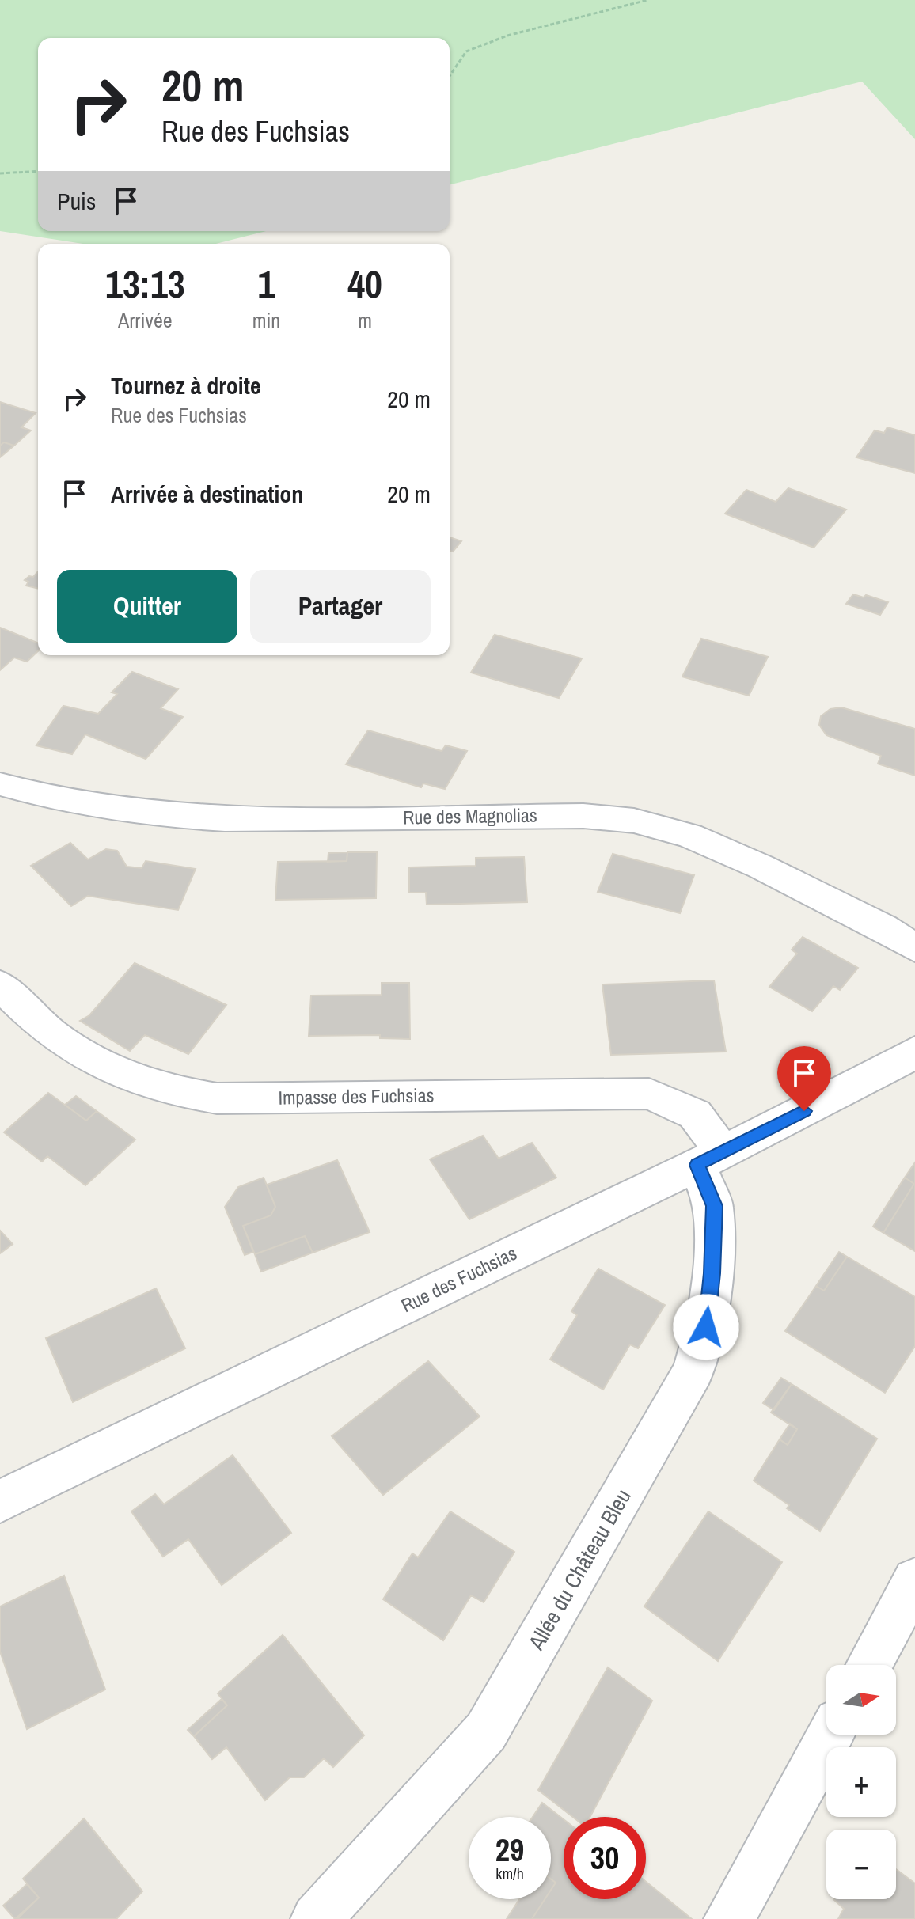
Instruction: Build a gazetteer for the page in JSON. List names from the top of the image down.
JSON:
{
  "streets": {
    "street": [
      "Rue des Magnolias",
      "Impasse des Fuchsias",
      "Rue des Fuchsias",
      "Allée du Château Bleu"
    ]
  },
  "crossings": [
    ["Impasse des Fuchsias", "Rue des Fuchsias"],
    ["Impasse des Fuchsias", "Allée du Château Bleu"],
    ["Rue des Fuchsias", "Allée du Château Bleu"]
  ],
  "north": "right",
  "page": {
    "turn": ["20 m", "Rue des Fuchsias"],
    "then": "Puis",
    "eta": [
      "13:13",
      "Arrivée",
      "1",
      "min",
      "40",
      "m"
    ],
    "list": [
      {
        "name": "Tournez à droite",
        "note": "Rue des Fuchsias",
        "value": "20 m"
      },
      {
        "name": "Arrivée à destination",
        "value": "20 m"
      }
    ],
    "buttons": ["Quitter", "Partager"],
    "map_buttons": ["+", "−"],
    "speed": "29 km/h",
    "limit": "30"
  }
}
